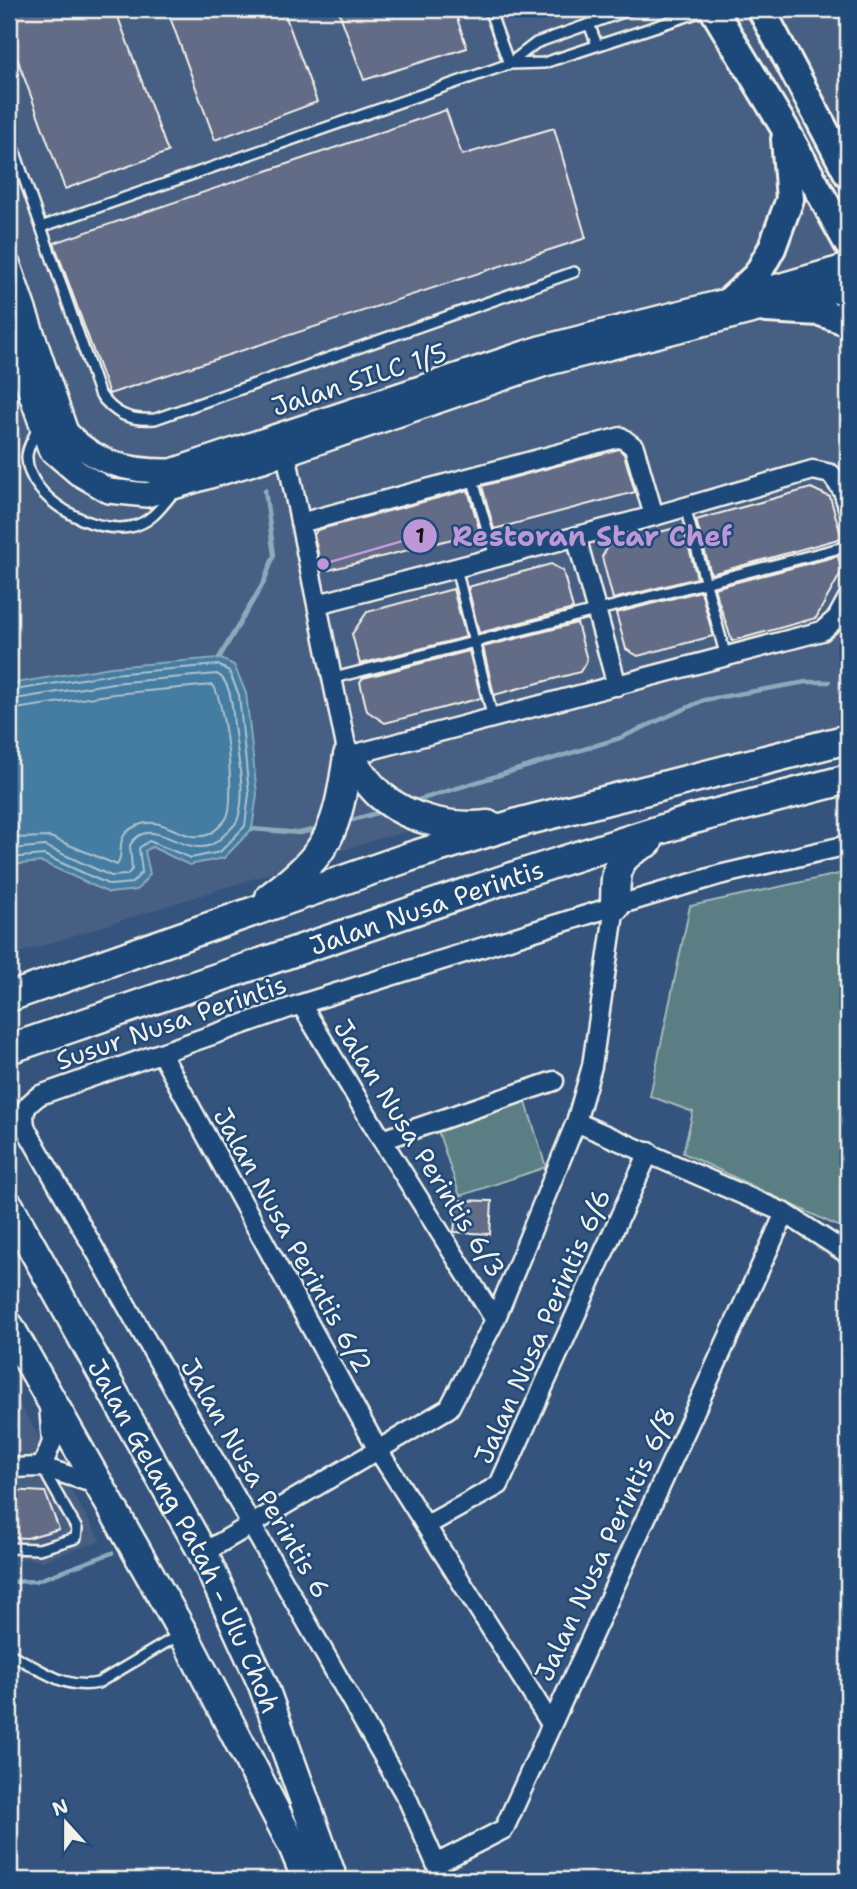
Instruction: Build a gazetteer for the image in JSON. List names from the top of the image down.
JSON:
{
  "streets": {
    "main road": ["Jalan Nusa Perintis", "Jalan Gelang Patah - Ulu Choh"],
    "street": [
      "Jalan SILC 1/5",
      "Susur Nusa Perintis",
      "Jalan Nusa Perintis 6/3",
      "Jalan Nusa Perintis 6/2",
      "Jalan Nusa Perintis 6/6",
      "Jalan Nusa Perintis 6",
      "Jalan Nusa Perintis 6/8"
    ]
  },
  "crossings": [
    ["Susur Nusa Perintis", "Jalan Nusa Perintis 6/3"],
    ["Susur Nusa Perintis", "Jalan Nusa Perintis 6/2"],
    ["Susur Nusa Perintis", "Jalan Nusa Perintis 6"],
    ["Jalan Nusa Perintis 6/2", "Jalan Nusa Perintis 6/6"],
    ["Jalan Nusa Perintis 6/2", "Jalan Nusa Perintis 6/8"],
    ["Jalan Nusa Perintis 6", "Jalan Nusa Perintis 6/8"]
  ],
  "places": ["Restoran Star Chef"],
  "north": "top"
}
